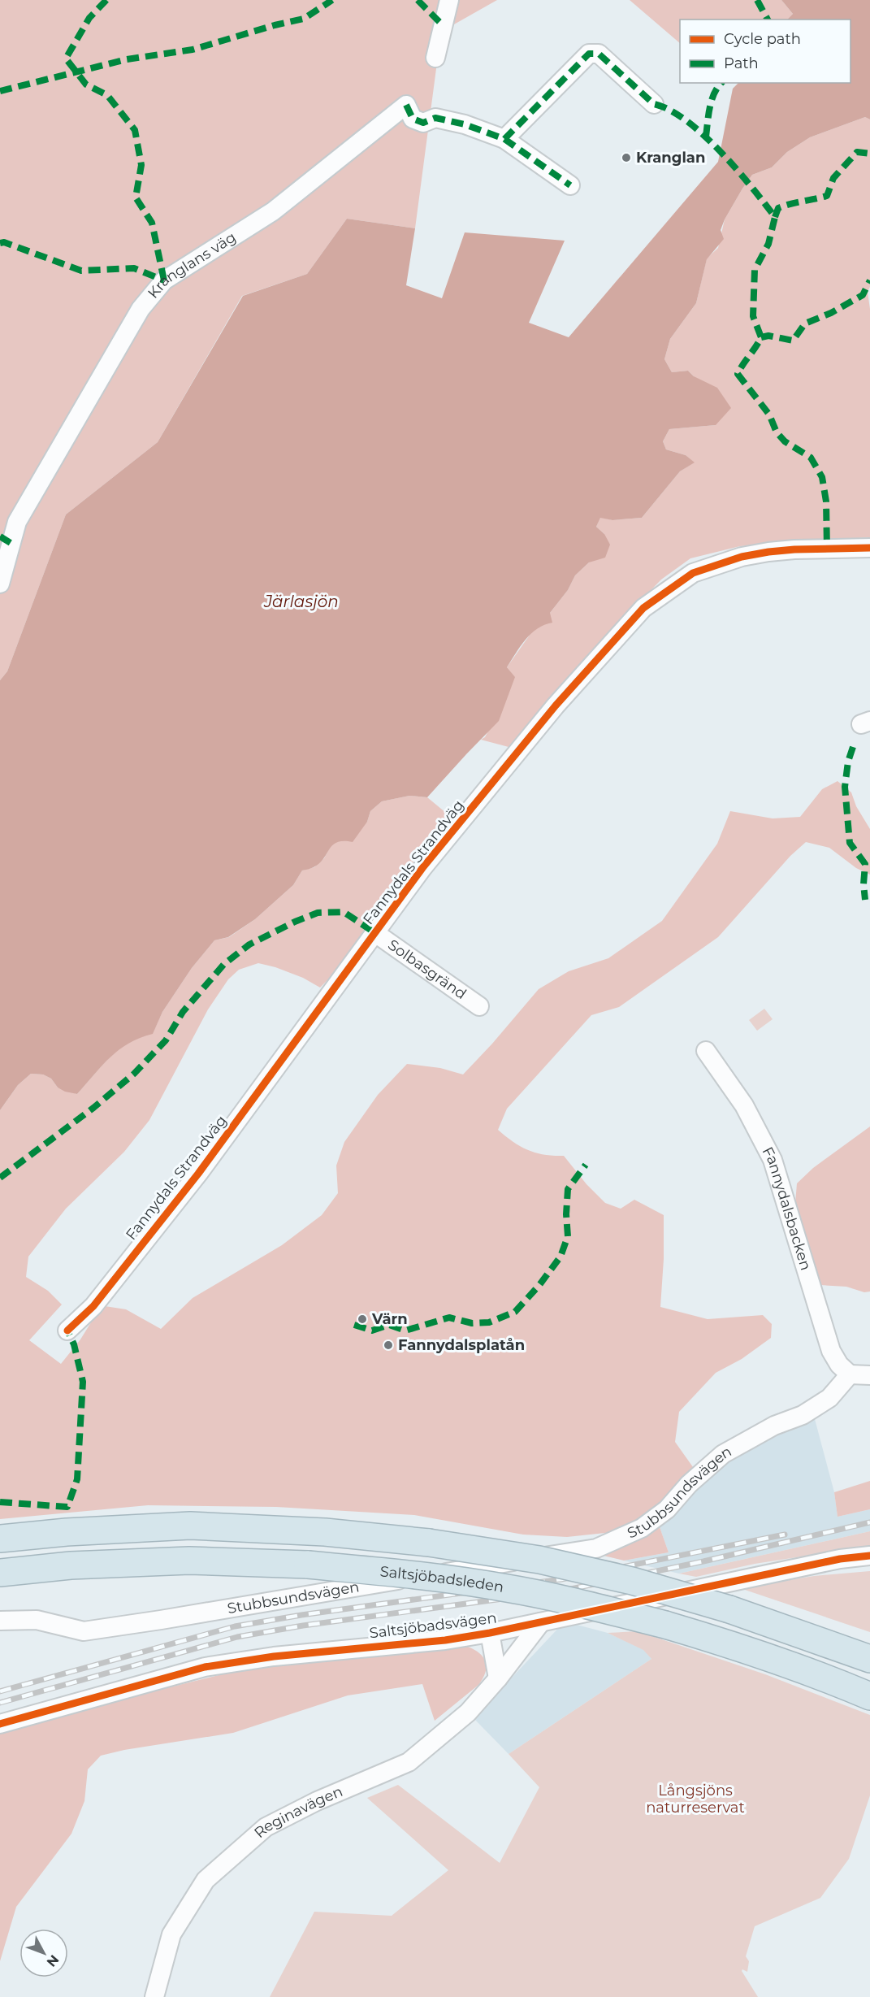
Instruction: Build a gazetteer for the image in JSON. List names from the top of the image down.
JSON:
{
  "streets": {
    "highway": ["Saltsjöbadsleden"],
    "street": [
      "Kranglans väg",
      "Fannydals Strandväg",
      "Solbasgränd",
      "Fannydalsbacken",
      "Stubbsundsvägen",
      "Saltsjöbadsvägen",
      "Reginavägen"
    ]
  },
  "crossings": [
    ["Fannydals Strandväg", "Solbasgränd"],
    ["Fannydalsbacken", "Stubbsundsvägen"],
    ["Saltsjöbadsvägen", "Reginavägen"]
  ],
  "water": ["Järlasjön"],
  "parks": ["Långsjöns naturreservat"],
  "places": ["Kranglan", "Värn", "Fannydalsplatån"],
  "legend": ["Cycle path", "Path"],
  "north": "bottom right"
}
